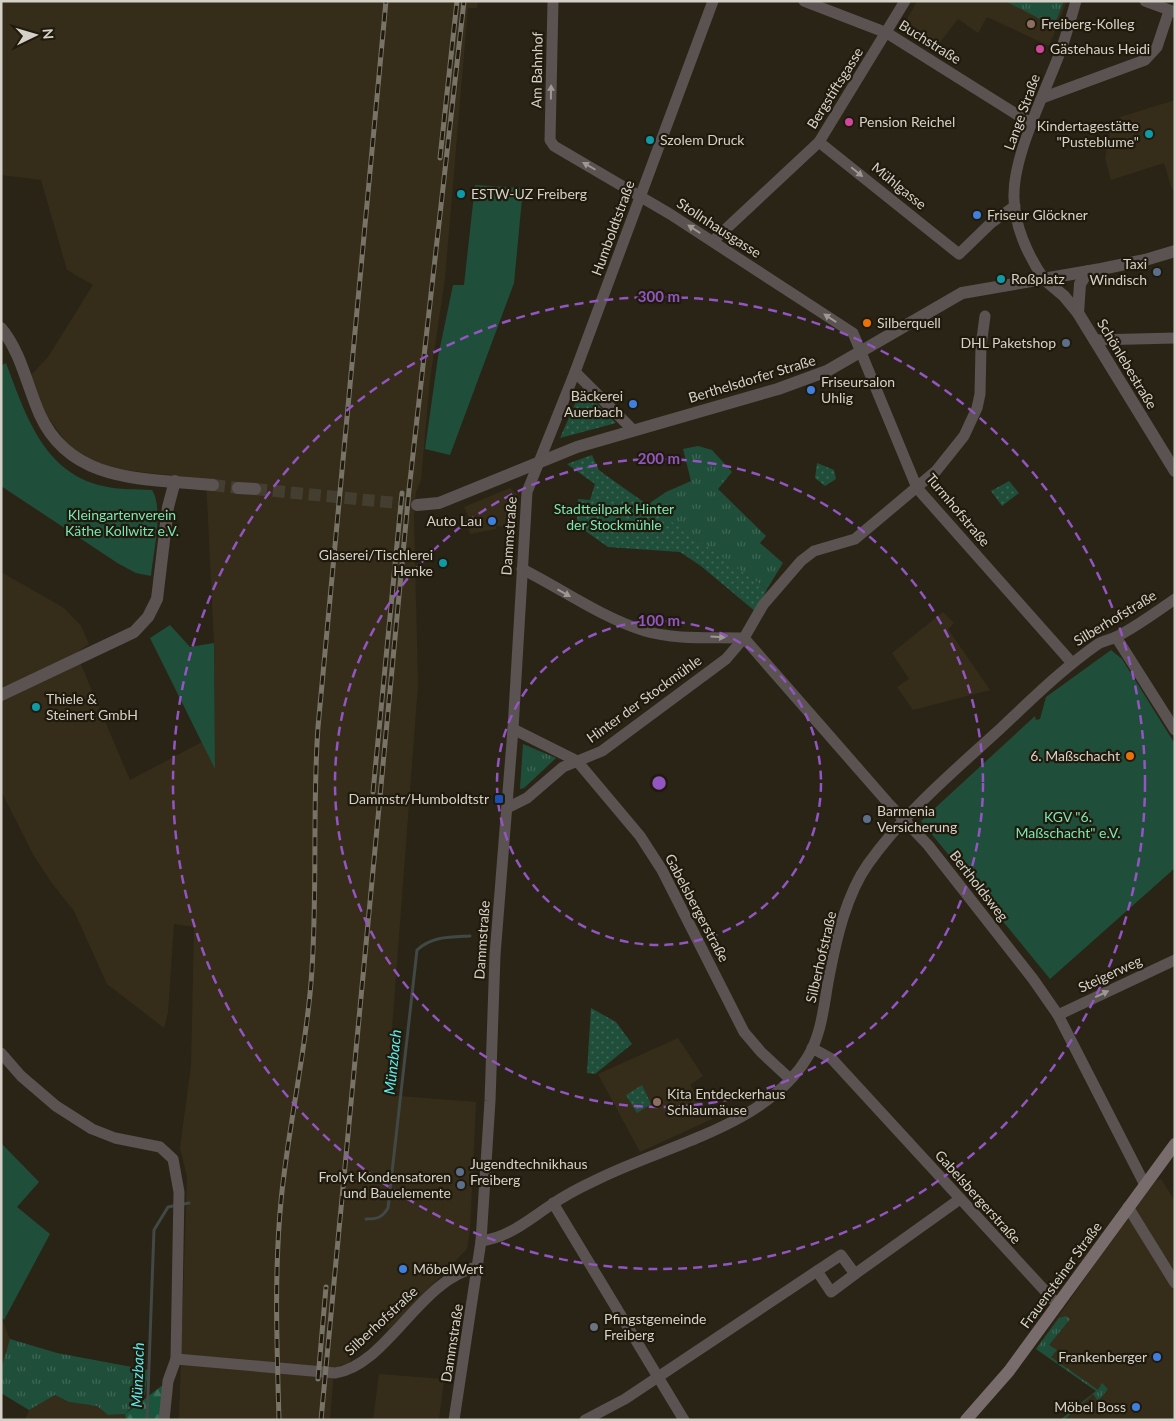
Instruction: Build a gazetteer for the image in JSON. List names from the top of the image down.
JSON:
{
  "streets": {
    "main road": ["Frauensteiner Straße"],
    "street": [
      "Buchstraße",
      "Am Bahnhof",
      "Bergstiftsgasse",
      "Lange Straße",
      "Mühlgasse",
      "Humboldtstraße",
      "Stollnhausgasse",
      "Schönlebestraße",
      "Berthelsdorfer Straße",
      "Turmhofstraße",
      "Dammstraße",
      "Silberhofstraße",
      "Hinter der Stockmühle",
      "Bertholdsweg",
      "Gabelsbergerstraße",
      "Steigerweg"
    ]
  },
  "crossings": [
    ["Buchstraße", "Bergstiftsgasse"],
    ["Buchstraße", "Lange Straße"],
    ["Am Bahnhof", "Stollnhausgasse"],
    ["Bergstiftsgasse", "Mühlgasse"],
    ["Bergstiftsgasse", "Stollnhausgasse"],
    ["Lange Straße", "Mühlgasse"],
    ["Lange Straße", "Schönlebestraße"],
    ["Lange Straße", "Berthelsdorfer Straße"],
    ["Humboldtstraße", "Stollnhausgasse"],
    ["Humboldtstraße", "Berthelsdorfer Straße"],
    ["Humboldtstraße", "Dammstraße"],
    ["Stollnhausgasse", "Berthelsdorfer Straße"],
    ["Stollnhausgasse", "Turmhofstraße"],
    ["Schönlebestraße", "Berthelsdorfer Straße"],
    ["Berthelsdorfer Straße", "Turmhofstraße"],
    ["Berthelsdorfer Straße", "Dammstraße"],
    ["Turmhofstraße", "Silberhofstraße"],
    ["Turmhofstraße", "Hinter der Stockmühle"],
    ["Dammstraße", "Silberhofstraße"],
    ["Dammstraße", "Hinter der Stockmühle"],
    ["Dammstraße", "Gabelsbergerstraße"],
    ["Silberhofstraße", "Bertholdsweg"],
    ["Silberhofstraße", "Gabelsbergerstraße"],
    ["Hinter der Stockmühle", "Bertholdsweg"],
    ["Hinter der Stockmühle", "Gabelsbergerstraße"],
    ["Bertholdsweg", "Steigerweg"],
    ["Bertholdsweg", "Frauensteiner Straße"],
    ["Gabelsbergerstraße", "Frauensteiner Straße"]
  ],
  "one_way": [
    "Am Bahnhof",
    "Mühlgasse",
    "Stollnhausgasse",
    "Steigerweg"
  ],
  "water": ["Münzbach"],
  "parks": ["Stadtteilpark Hinter der Stockmühle", "Kleingartenverein Käthe Kollwitz e.V.", "KGV \"6. Maßschacht\" e.V."],
  "places": {
    "other": [
      "Freiberg-Kolleg",
      "Gästehaus Heidi",
      "Pension Reichel",
      "Kindertagestätte \"Pusteblume\"",
      "Szolem Druck",
      "ESTW-UZ Freiberg",
      "Friseur Glöckner",
      "Taxi Windisch",
      "Roßplatz",
      "Silberquell",
      "DHL Paketshop",
      "Friseursalon Uhlig",
      "Bäckerei Auerbach",
      "Auto Lau",
      "Glaserei/Tischlerei Henke",
      "Thiele & Steinert GmbH",
      "6. Maßschacht",
      "Barmenia Versicherung",
      "Kita Entdeckerhaus Schlaumäuse",
      "Jugendtechnikhaus Freiberg",
      "Frolyt Kondensatoren und Bauelemente",
      "MöbelWert",
      "Pfingstgemeinde Freiberg",
      "Frankenberger",
      "Möbel Boss"
    ],
    "transit": ["Dammstr/Humboldtstr"]
  },
  "north": "right",
  "rings": ["300 m", "200 m", "100 m"]
}
